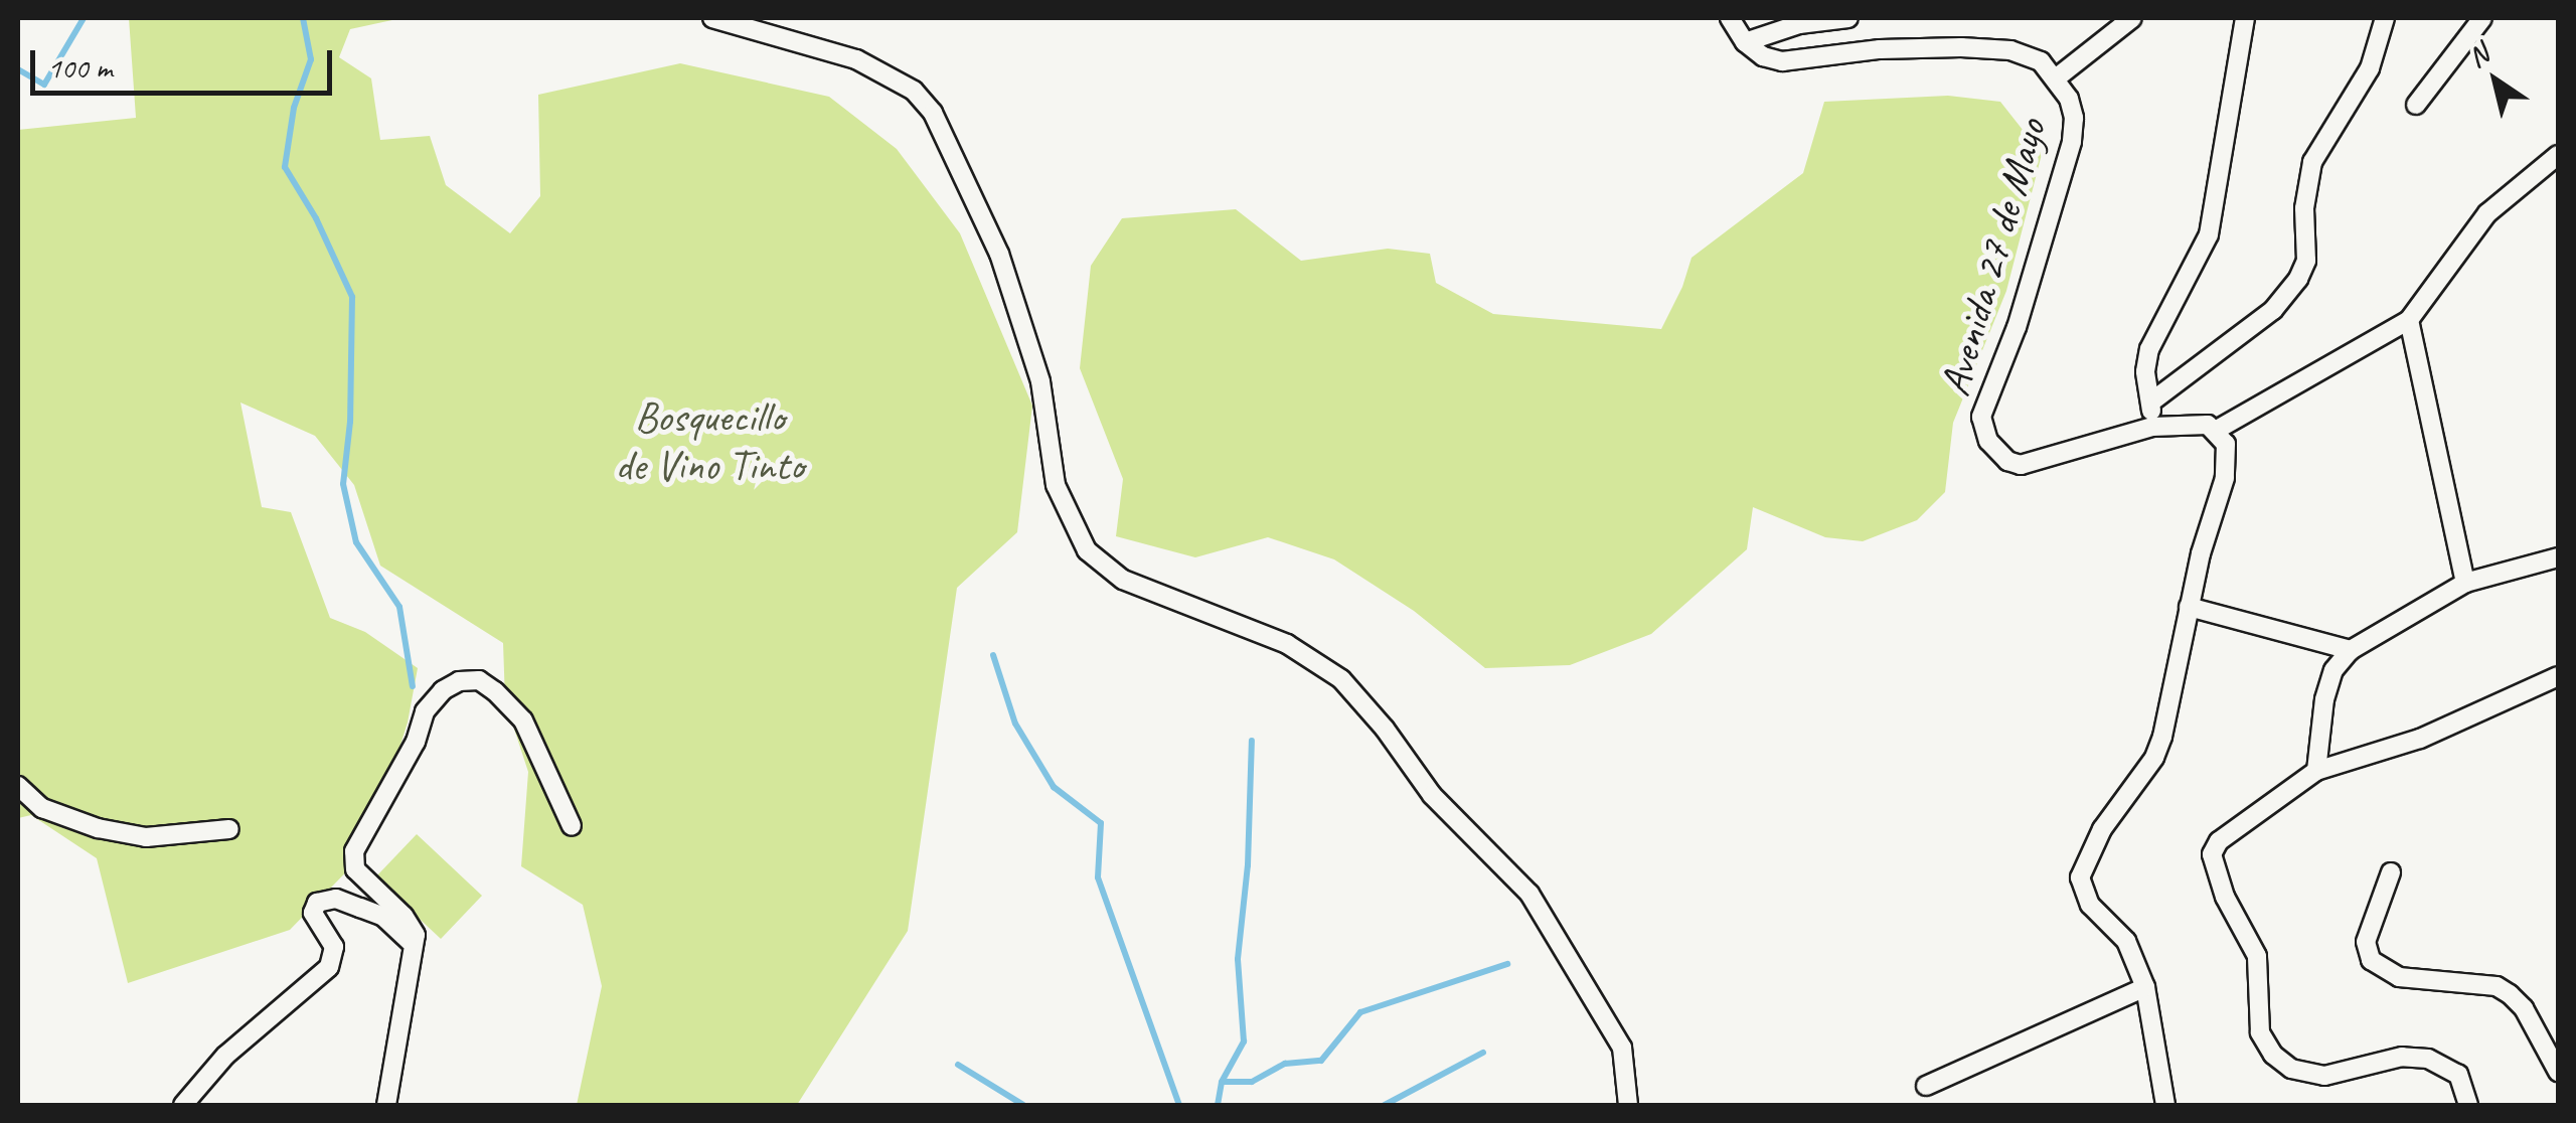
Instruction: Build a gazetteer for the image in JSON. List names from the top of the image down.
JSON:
{
  "streets": {
    "street": ["Avenida 27 de Mayo"]
  },
  "parks": ["Bosquecillo de Vino Tinto"],
  "scale_bar": "100 m",
  "north": "top left"
}
